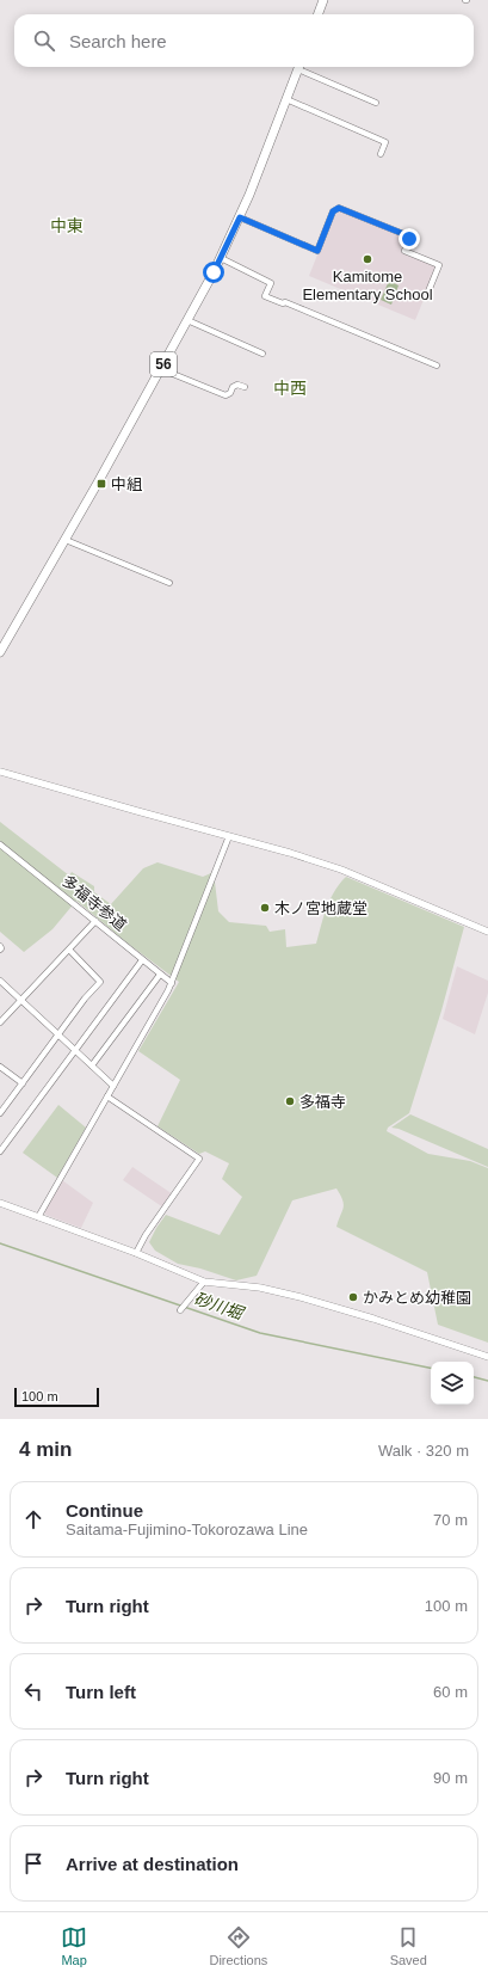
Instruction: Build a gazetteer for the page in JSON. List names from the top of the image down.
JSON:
{
  "streets": {
    "main road": ["56"],
    "street": ["多福寺参道"]
  },
  "districts": ["中東", "中西"],
  "water": ["砂川堀"],
  "places": {
    "other": [
      "Kamitome Elementary School",
      "木ノ宮地蔵堂",
      "多福寺",
      "かみとめ幼稚園"
    ],
    "transit": ["中組"]
  },
  "scale_bar": "100 m",
  "page": {
    "search": "Search here",
    "scale": "100 m",
    "heading": ["4 min", "Walk · 320 m"],
    "list": [
      ["Continue", "Saitama-Fujimino-Tokorozawa Line", "70 m"],
      ["Turn right", "100 m"],
      ["Turn left", "60 m"],
      ["Turn right", "90 m"],
      "Arrive at destination"
    ],
    "nav": ["Map", "Directions", "Saved"]
  }
}
